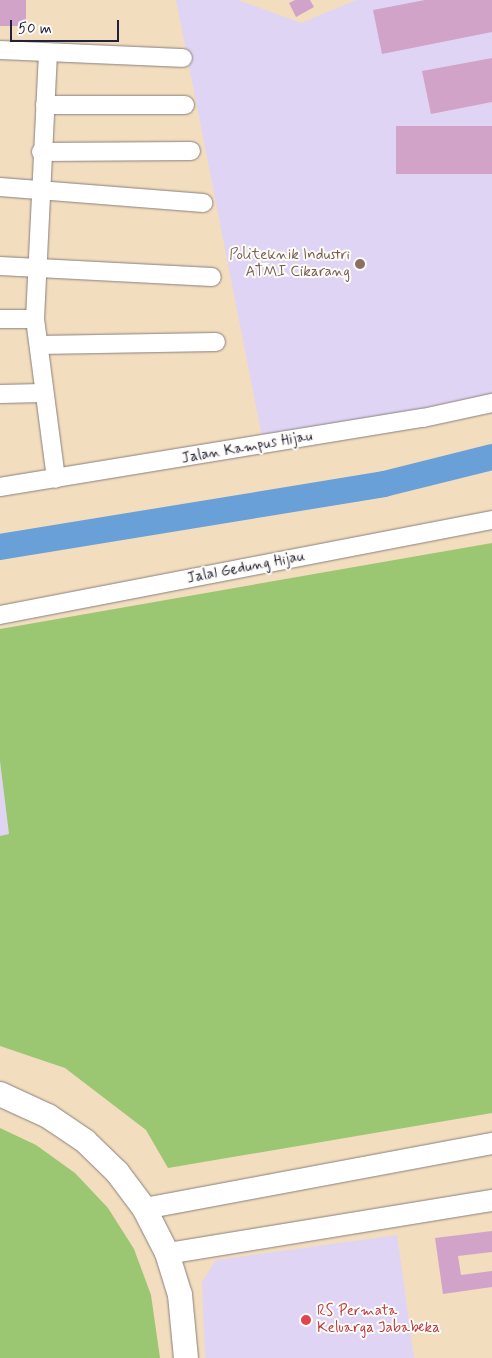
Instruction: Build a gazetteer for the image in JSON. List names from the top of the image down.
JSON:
{
  "streets": {
    "street": ["Jalan Kampus Hijau", "Jalal Gedung Hijau"]
  },
  "places": ["Politeknik Industri ATMI Cikarang", "RS Permata Keluarga Jababeka"],
  "scale_bar": "50 m"
}
